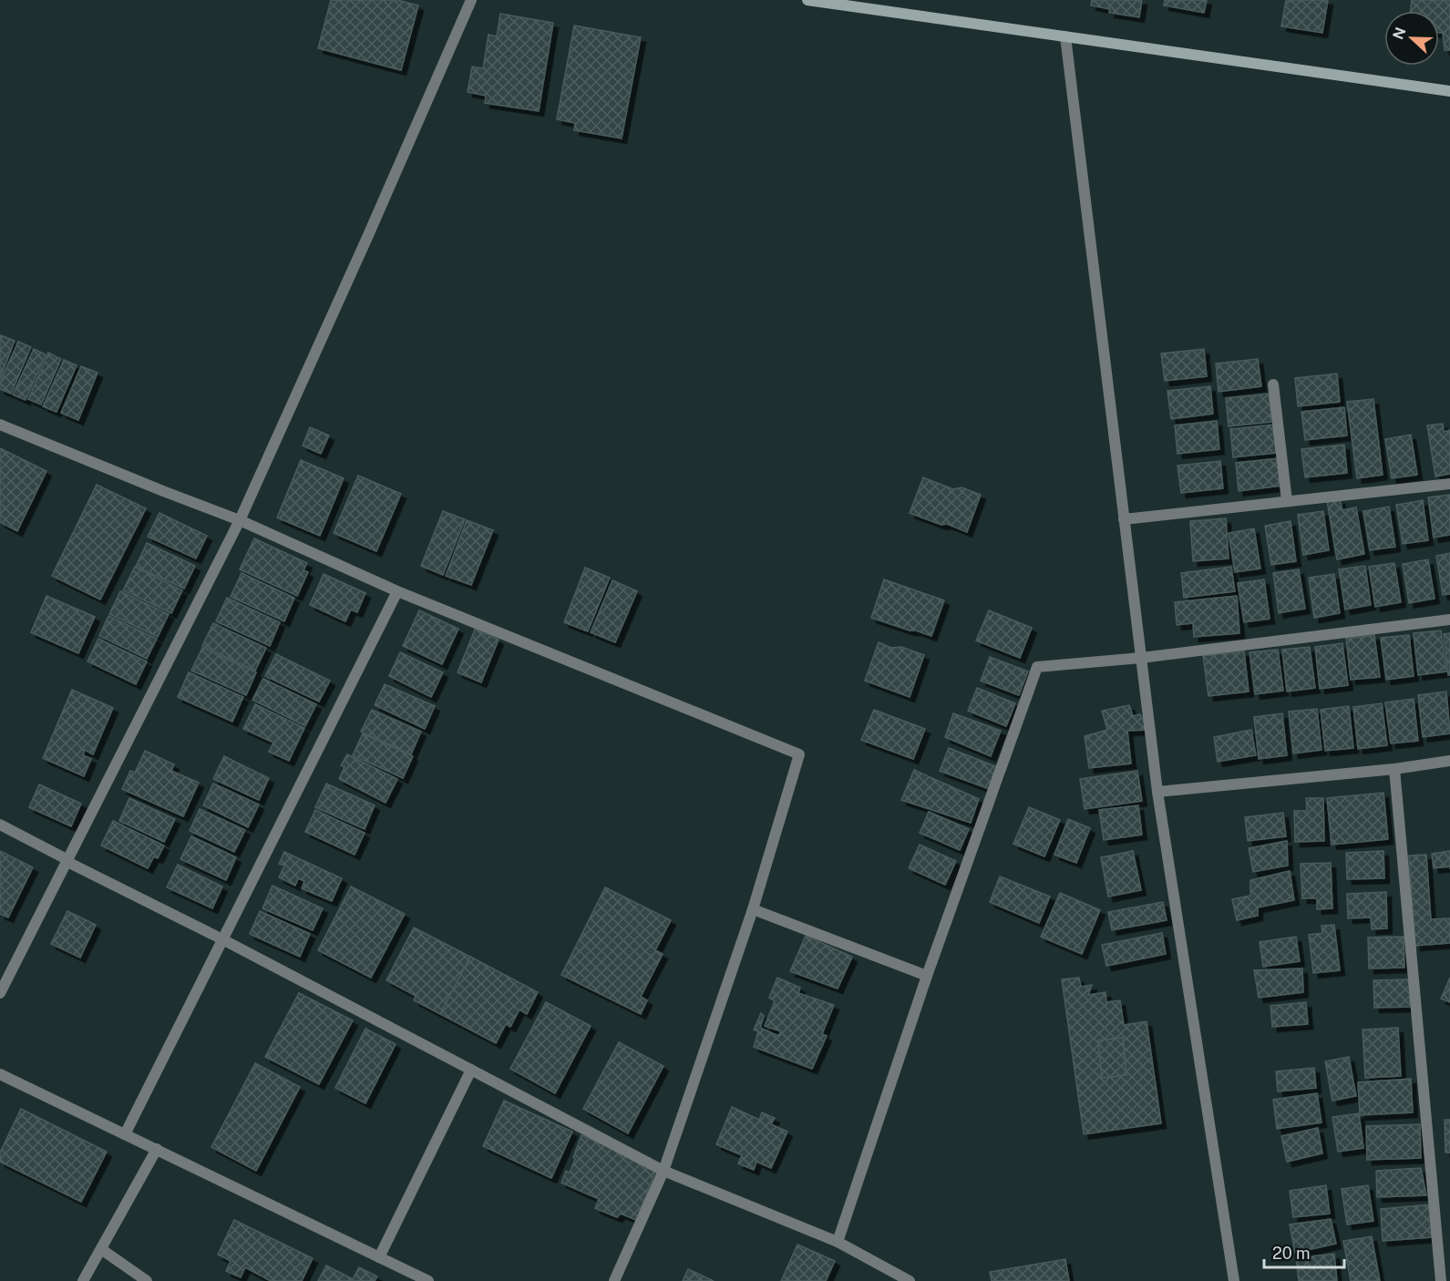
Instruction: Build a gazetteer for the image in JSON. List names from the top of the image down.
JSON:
{
  "scale_bar": "20 m",
  "north": "left"
}
